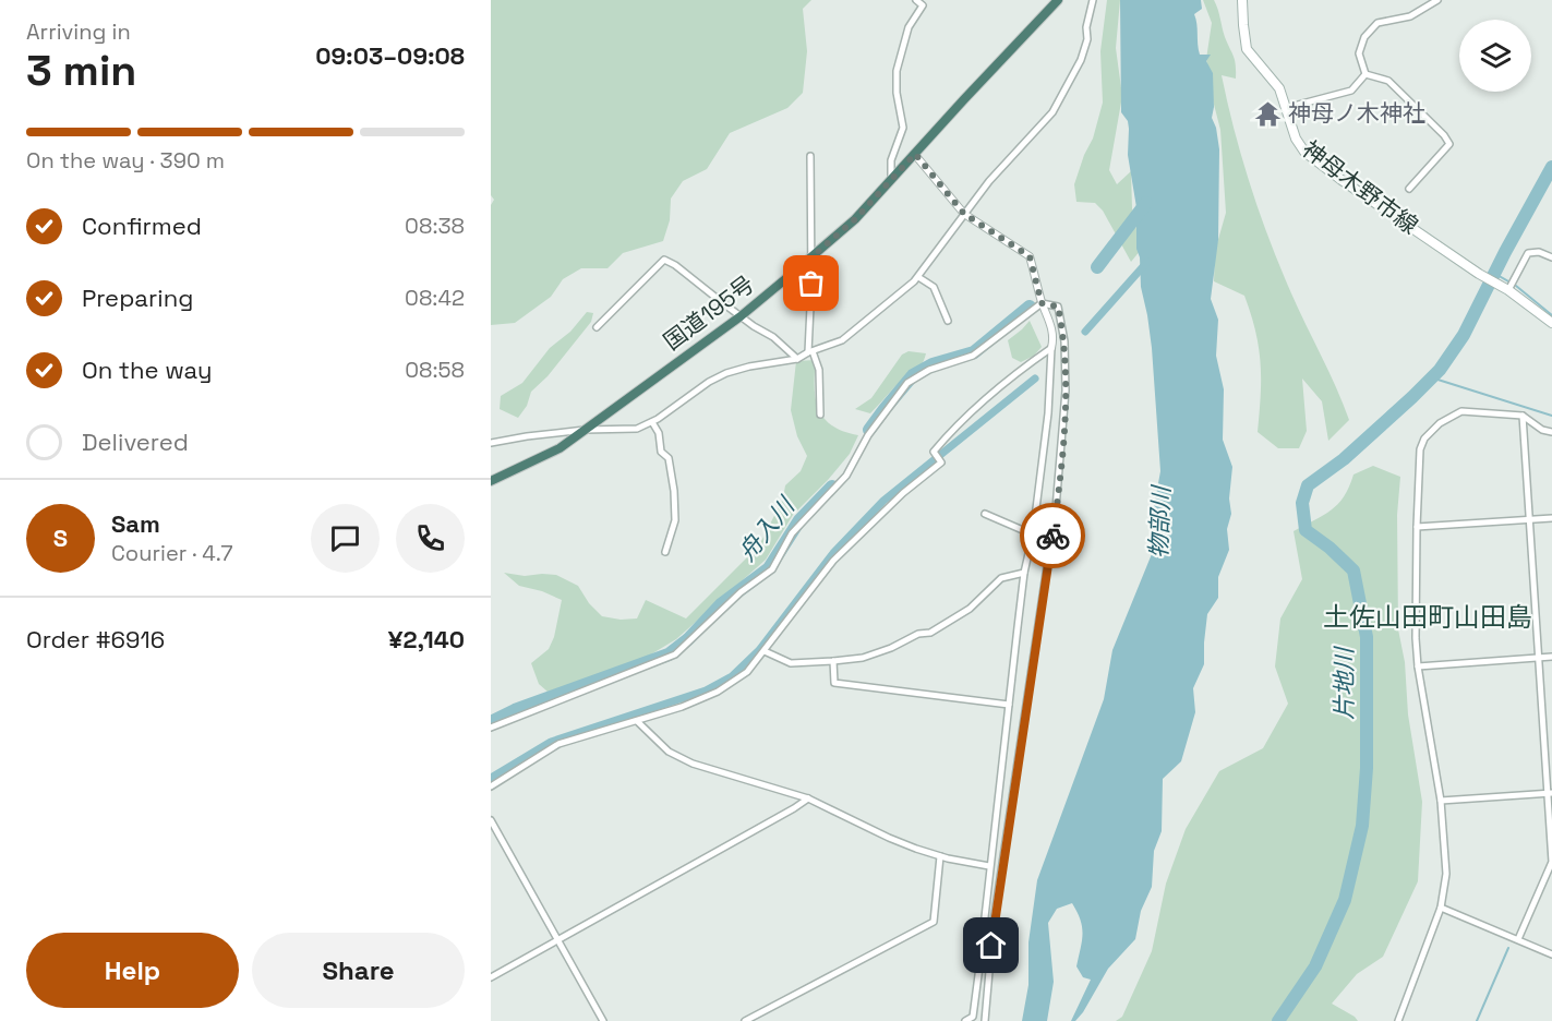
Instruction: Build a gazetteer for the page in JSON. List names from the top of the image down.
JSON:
{
  "streets": {
    "highway": ["国道195号"],
    "main road": ["神母木野市線"]
  },
  "districts": ["土佐山田町山田島"],
  "water": ["物部川", "舟入川", "片地川"],
  "places": {
    "temple": ["神母ノ木神社"]
  },
  "page": {
    "heading": ["3 min", "Arriving in", "09:03–09:08"],
    "panel": [
      "Sam",
      "Courier · 4.7",
      "Order #6916",
      "¥2,140"
    ],
    "bar": "On the way · 390 m",
    "list": [
      ["Confirmed", "08:38"],
      ["Preparing", "08:42"],
      ["On the way", "08:58"],
      "Delivered"
    ],
    "round": "S",
    "buttons": ["Help", "Share"]
  }
}
